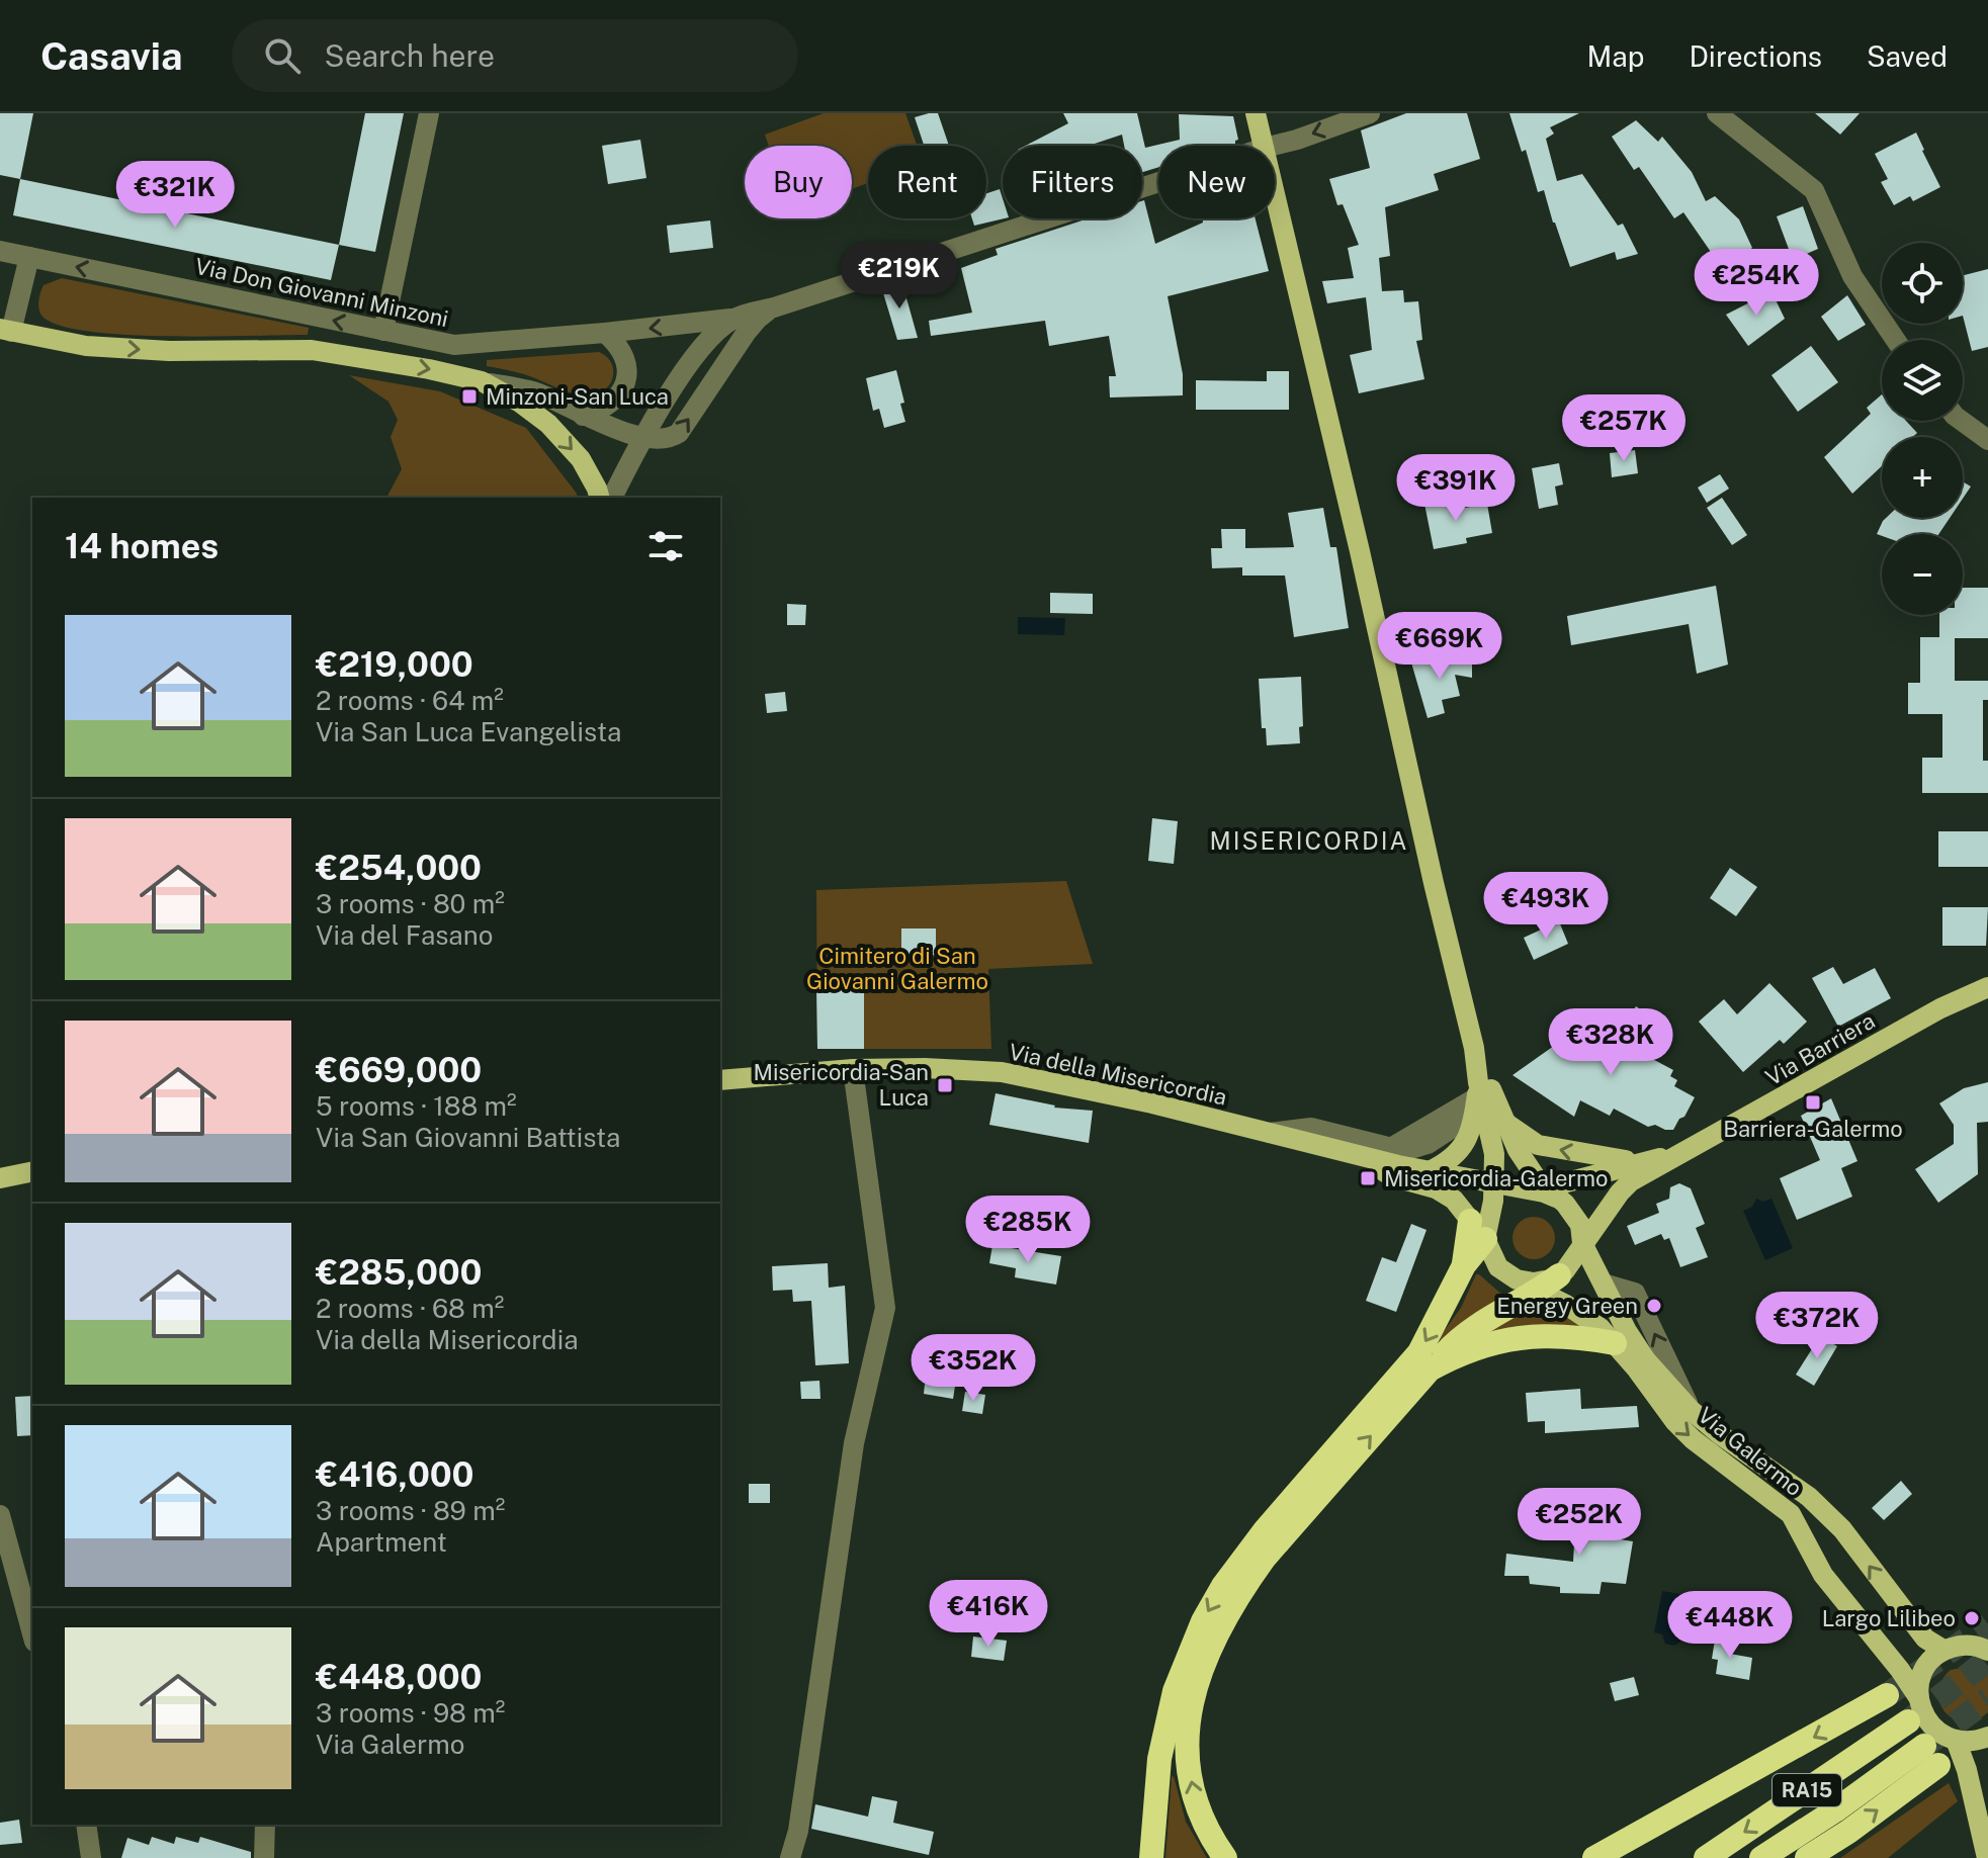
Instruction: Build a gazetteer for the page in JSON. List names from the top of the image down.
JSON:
{
  "streets": {
    "highway": ["RA15"],
    "main road": ["Via Barriera", "Via della Misericordia", "Via Galermo"],
    "street": ["Via Don Giovanni Minzoni"]
  },
  "one_way": ["Via Don Giovanni Minzoni"],
  "districts": ["MISERICORDIA"],
  "parks": ["Cimitero di San Giovanni Galermo"],
  "places": {
    "transit": [
      "Minzoni-San Luca",
      "Misericordia-San Luca",
      "Barriera-Galermo",
      "Misericordia-Galermo"
    ],
    "other": ["Energy Green", "Largo Lilibeo"]
  },
  "page": {
    "header": "Casavia",
    "search": "Search here",
    "nav": ["Map", "Directions", "Saved"],
    "chip": [
      "Buy",
      "Rent",
      "Filters",
      "New"
    ],
    "price": [
      "€321K",
      "€219K",
      "€254K",
      "€257K",
      "€391K",
      "€669K",
      "€493K",
      "€328K",
      "€285K",
      "€372K",
      "€352K",
      "€252K",
      "€416K",
      "€448K"
    ],
    "map_buttons": ["+", "−"],
    "heading": "14 homes",
    "list": [
      {
        "name": "€219,000",
        "note": "2 rooms · 64 m² · Via San Luca Evangelista"
      },
      {
        "name": "€254,000",
        "note": "3 rooms · 80 m² · Via del Fasano"
      },
      {
        "name": "€669,000",
        "note": "5 rooms · 188 m² · Via San Giovanni Battista"
      },
      {
        "name": "€285,000",
        "note": "2 rooms · 68 m² · Via della Misericordia"
      },
      {
        "name": "€416,000",
        "note": "3 rooms · 89 m² · Apartment"
      },
      {
        "name": "€448,000",
        "note": "3 rooms · 98 m² · Via Galermo"
      }
    ]
  }
}
